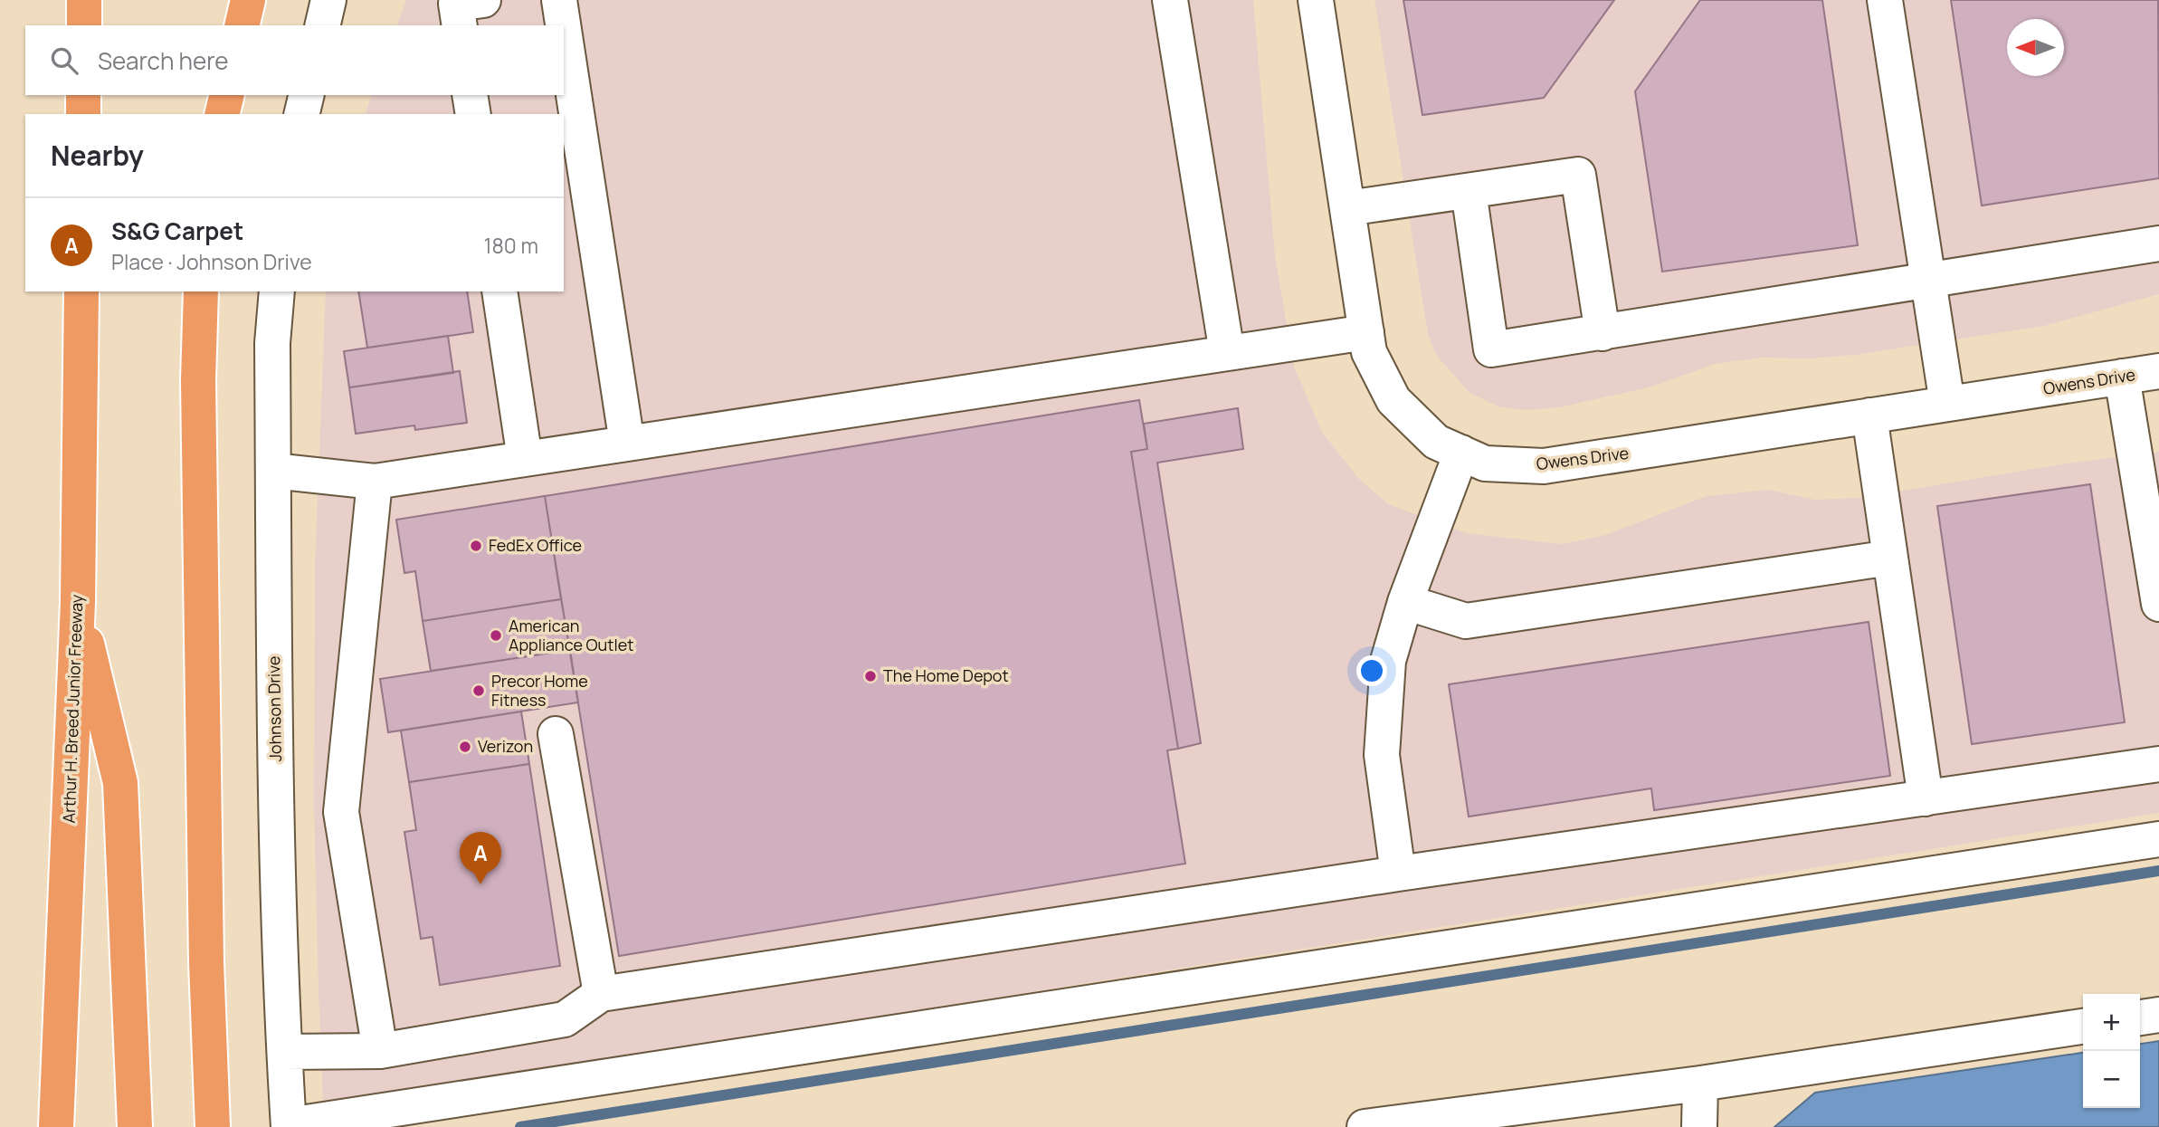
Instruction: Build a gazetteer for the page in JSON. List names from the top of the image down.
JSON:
{
  "streets": {
    "highway": ["Arthur H. Breed Junior Freeway"],
    "street": ["Owens Drive", "Johnson Drive"]
  },
  "places": [
    "FedEx Office",
    "American Appliance Outlet",
    "The Home Depot",
    "Precor Home Fitness",
    "Verizon"
  ],
  "north": "left",
  "page": {
    "search": "Search here",
    "heading": "Nearby",
    "list": [
      {
        "mark": "A",
        "name": "S&G Carpet",
        "note": "Place · Johnson Drive",
        "value": "180 m"
      }
    ],
    "pins": "A",
    "map_buttons": ["+", "−"]
  }
}
